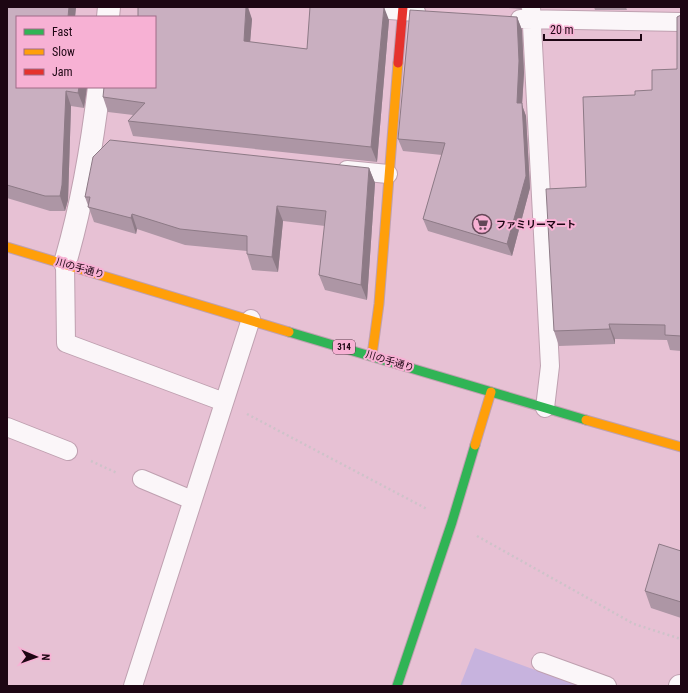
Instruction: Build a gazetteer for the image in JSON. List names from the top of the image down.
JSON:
{
  "streets": {
    "main road": ["川の手通り", "314"]
  },
  "places": {
    "supermarket": ["ファミリーマート"]
  },
  "legend": ["Fast", "Slow", "Jam"],
  "scale_bar": "20 m",
  "north": "right"
}
